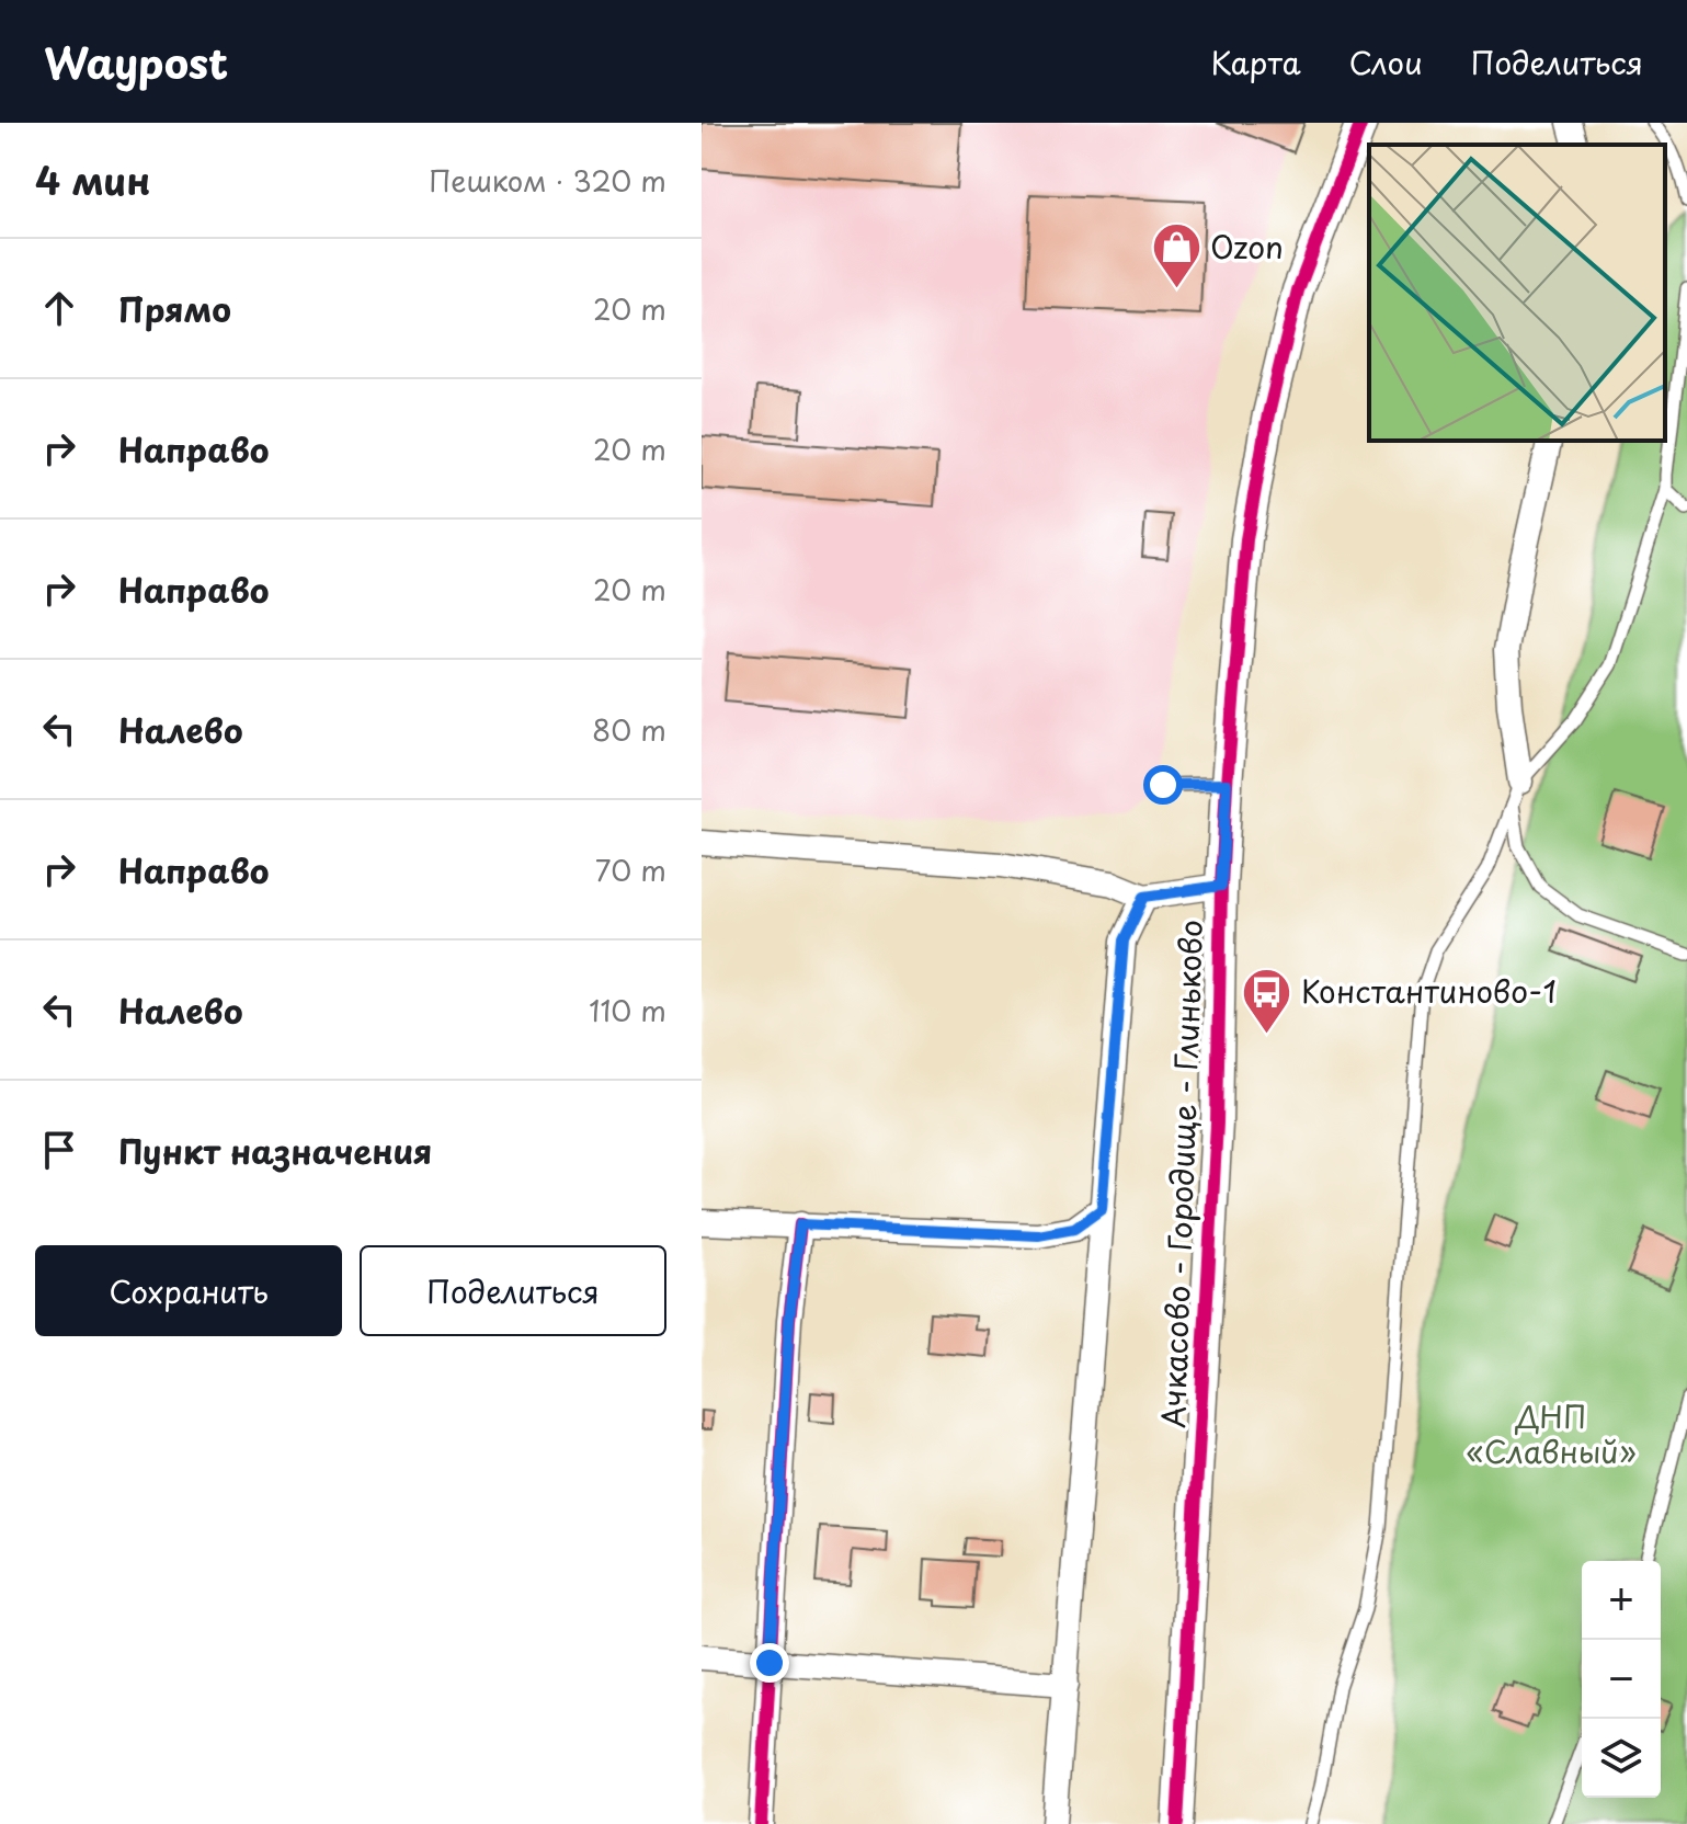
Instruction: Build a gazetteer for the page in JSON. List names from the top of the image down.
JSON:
{
  "streets": {
    "street": ["Ачкасово - Городище - Глиньково"]
  },
  "parks": ["ДНП «Славный»"],
  "places": {
    "shop": ["Ozon"],
    "bus stop": ["Константиново-1"]
  },
  "page": {
    "header": "Waypost",
    "nav": ["Карта", "Слои", "Поделиться"],
    "heading": ["4 мин", "Пешком · 320 m"],
    "list": [
      ["Прямо", "20 m"],
      ["Направо", "20 m"],
      ["Направо", "20 m"],
      ["Налево", "80 m"],
      ["Направо", "70 m"],
      ["Налево", "110 m"],
      "Пункт назначения"
    ],
    "buttons": ["Сохранить", "Поделиться"],
    "map_buttons": ["+", "−"]
  }
}
